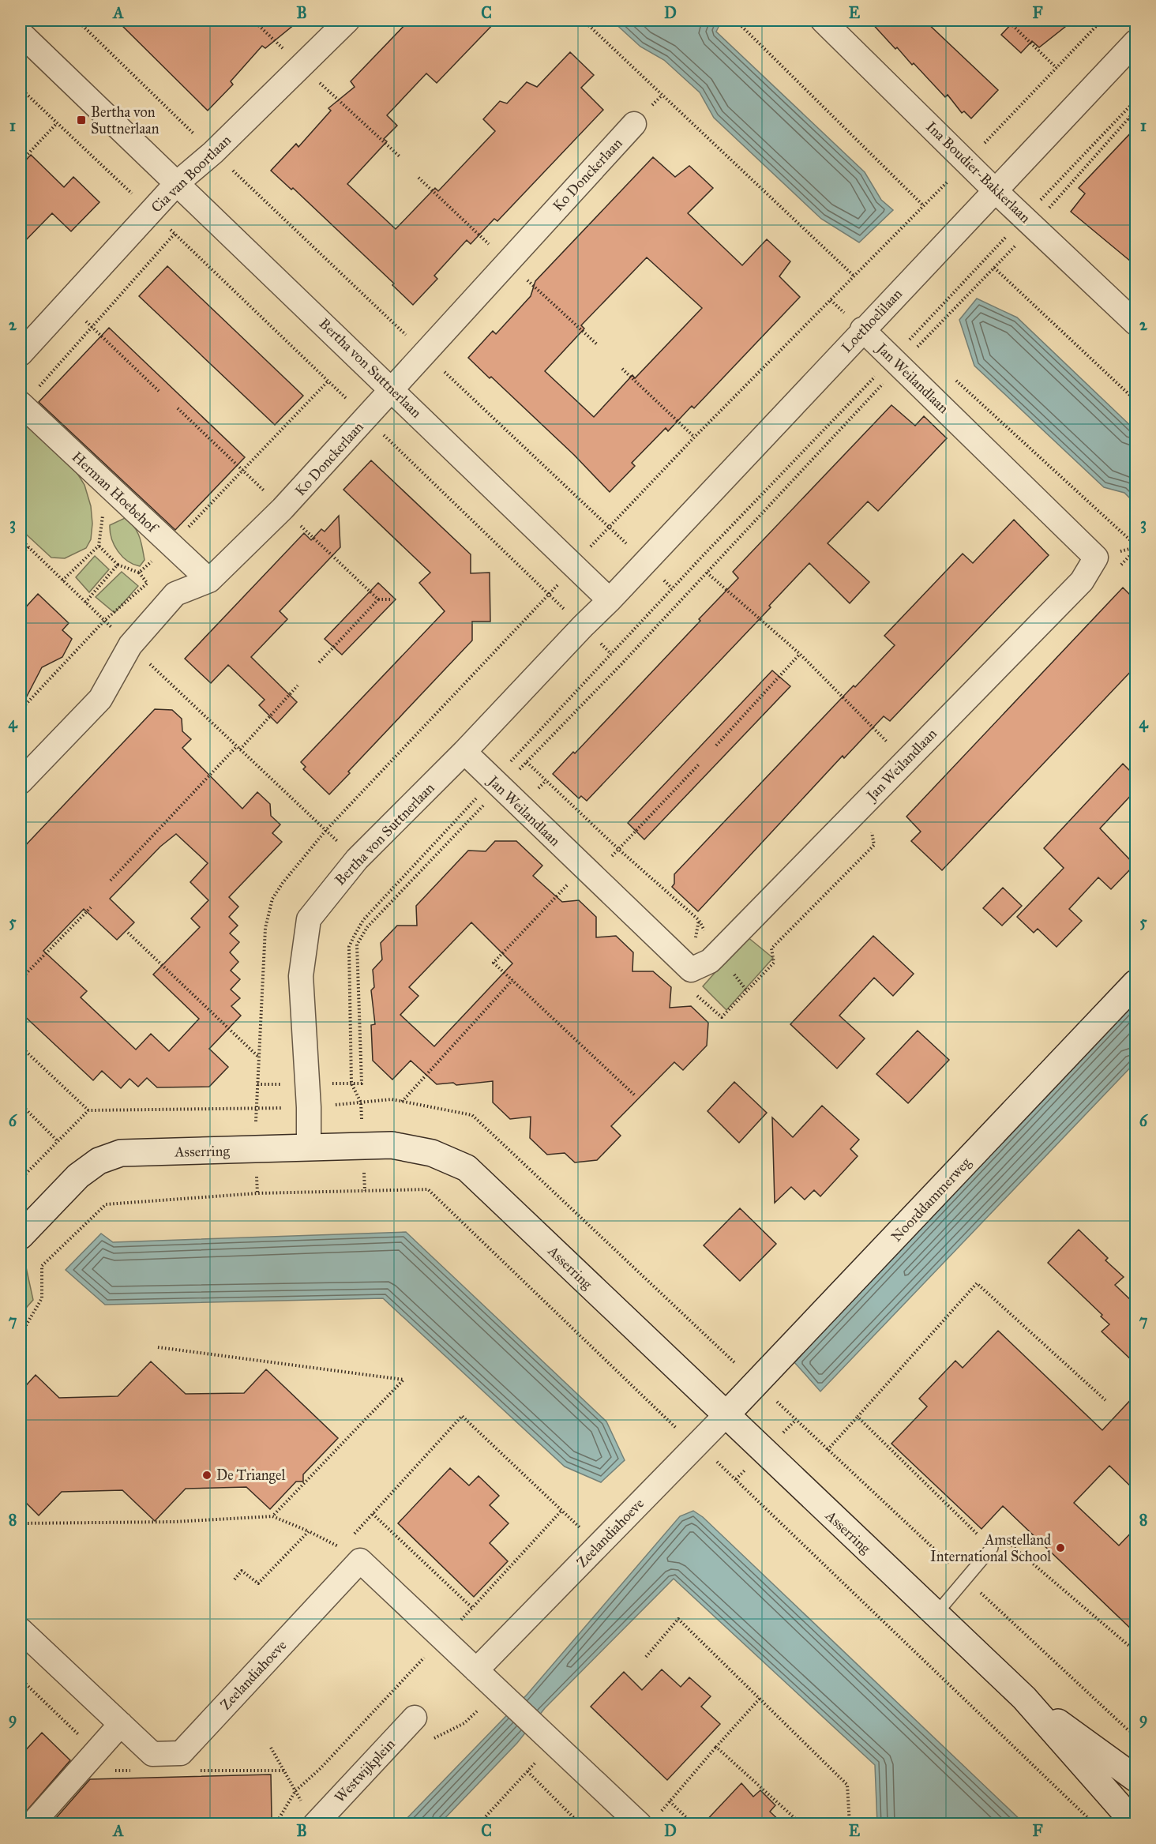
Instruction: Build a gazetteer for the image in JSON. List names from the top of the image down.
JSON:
{
  "streets": {
    "street": [
      "Ina Boudier-Bakkerlaan",
      "Cia van Boortlaan",
      "Ko Donckerlaan",
      "Loethoelilaan",
      "Bertha von Suttnerlaan",
      "Jan Weilandlaan",
      "Herman Hoebehof",
      "Asserring",
      "Noorddammerweg",
      "Zeelandiahoeve",
      "Westwijkplein"
    ]
  },
  "crossings": [
    ["Ina Boudier-Bakkerlaan", "Loethoelilaan"],
    ["Cia van Boortlaan", "Bertha von Suttnerlaan"],
    ["Ko Donckerlaan", "Bertha von Suttnerlaan"],
    ["Ko Donckerlaan", "Herman Hoebehof"],
    ["Loethoelilaan", "Bertha von Suttnerlaan"],
    ["Loethoelilaan", "Jan Weilandlaan"],
    ["Bertha von Suttnerlaan", "Jan Weilandlaan"],
    ["Bertha von Suttnerlaan", "Asserring"],
    ["Asserring", "Noorddammerweg"],
    ["Asserring", "Zeelandiahoeve"],
    ["Noorddammerweg", "Zeelandiahoeve"]
  ],
  "places": {
    "transit": ["Bertha von Suttnerlaan"],
    "other": ["De Triangel", "Amstelland International School"]
  },
  "grid": {
    "columns": [
      "A",
      "B",
      "C",
      "D",
      "E",
      "F"
    ],
    "rows": [
      "1",
      "2",
      "3",
      "4",
      "5",
      "6",
      "7",
      "8",
      "9"
    ]
  }
}
